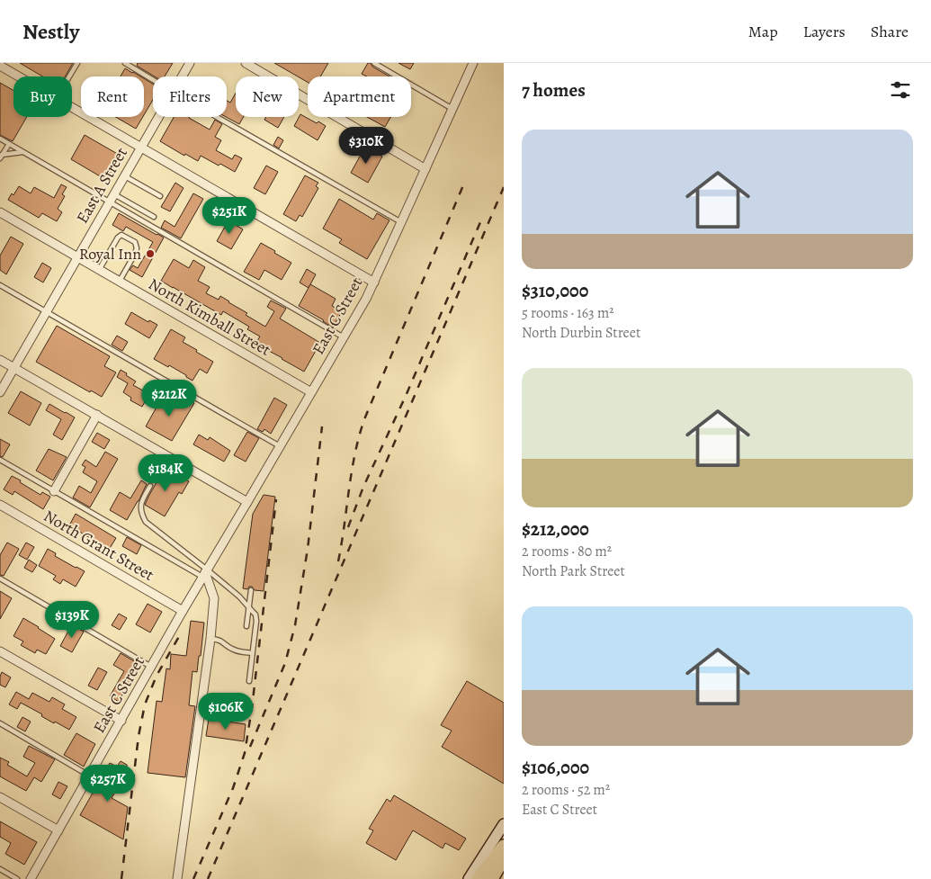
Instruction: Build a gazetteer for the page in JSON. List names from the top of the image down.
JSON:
{
  "streets": {
    "street": [
      "East A Street",
      "East C Street",
      "North Kimball Street",
      "North Grant Street"
    ]
  },
  "crossings": [
    ["East A Street", "North Kimball Street"],
    ["East C Street", "North Kimball Street"],
    ["East C Street", "North Grant Street"]
  ],
  "places": ["Royal Inn"],
  "page": {
    "header": "Nestly",
    "nav": ["Map", "Layers", "Share"],
    "heading": "7 homes",
    "chip": [
      "Buy",
      "Rent",
      "Filters",
      "New",
      "Apartment"
    ],
    "list": [
      {
        "name": "$310,000",
        "note": "5 rooms · 163 m² · North Durbin Street"
      },
      {
        "name": "$212,000",
        "note": "2 rooms · 80 m² · North Park Street"
      },
      {
        "name": "$106,000",
        "note": "2 rooms · 52 m² · East C Street"
      }
    ],
    "price": [
      "$310K",
      "$251K",
      "$212K",
      "$184K",
      "$139K",
      "$106K",
      "$257K"
    ]
  }
}
